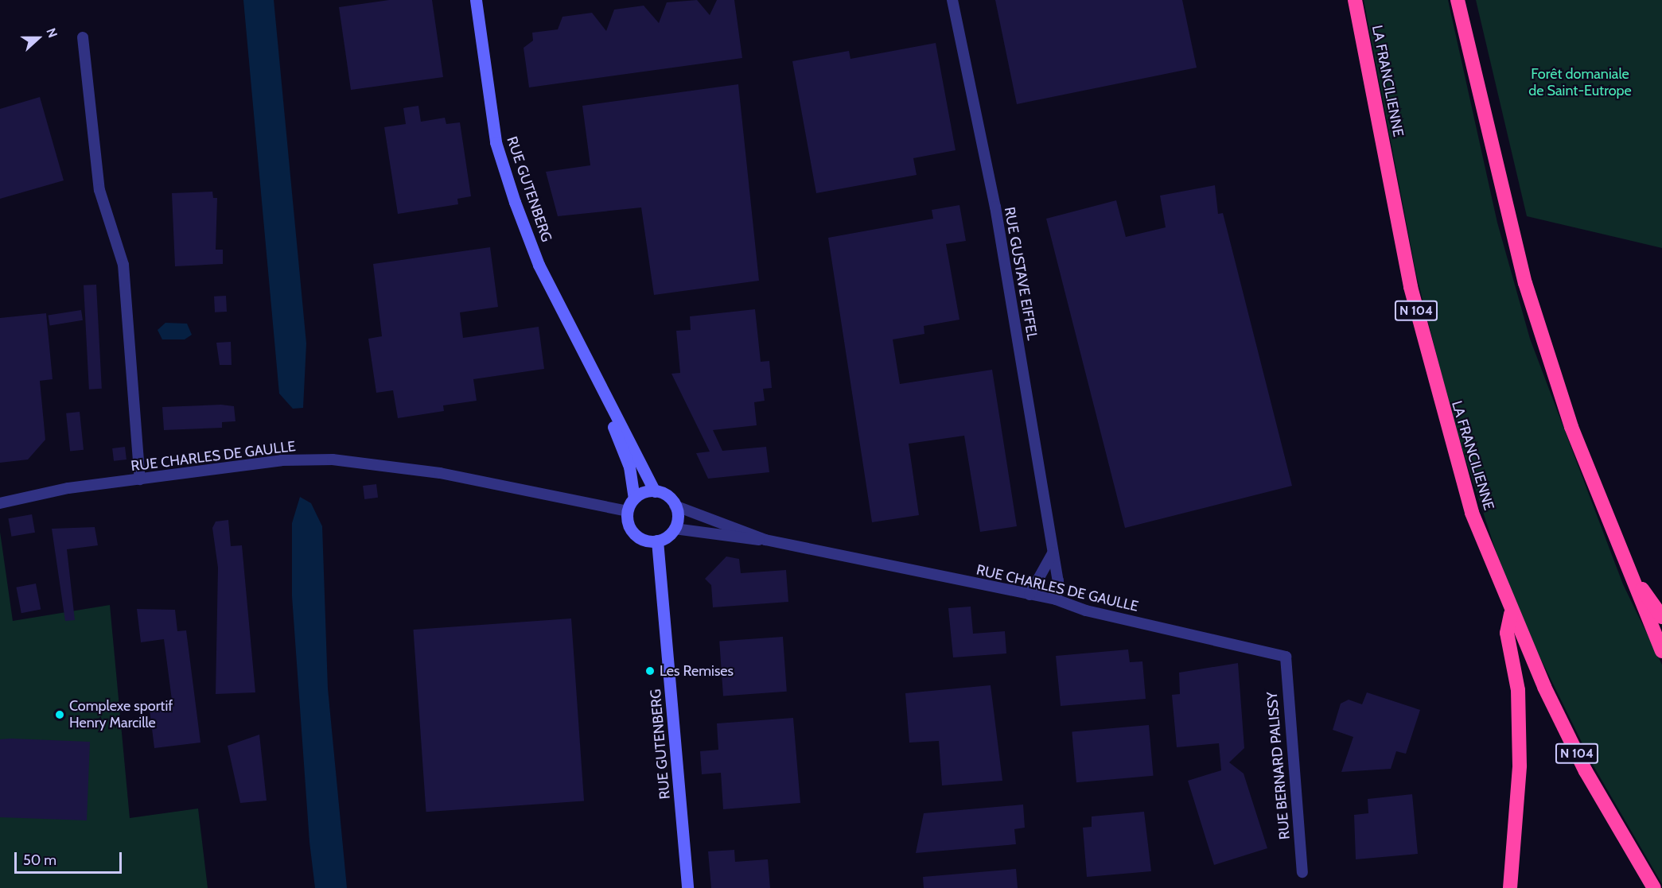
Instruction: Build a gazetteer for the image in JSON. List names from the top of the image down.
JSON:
{
  "streets": {
    "highway": ["LA FRANCILIENNE", "N 104"],
    "street": [
      "RUE GUTENBERG",
      "RUE GUSTAVE EIFFEL",
      "RUE CHARLES DE GAULLE",
      "RUE BERNARD PALISSY"
    ]
  },
  "crossings": [
    ["RUE GUTENBERG", "RUE CHARLES DE GAULLE"],
    ["RUE GUSTAVE EIFFEL", "RUE CHARLES DE GAULLE"],
    ["RUE CHARLES DE GAULLE", "RUE BERNARD PALISSY"]
  ],
  "parks": ["Forêt domaniale de Saint-Eutrope"],
  "places": ["Les Remises", "Complexe sportif Henry Marcille"],
  "scale_bar": "50 m",
  "north": "right"
}
